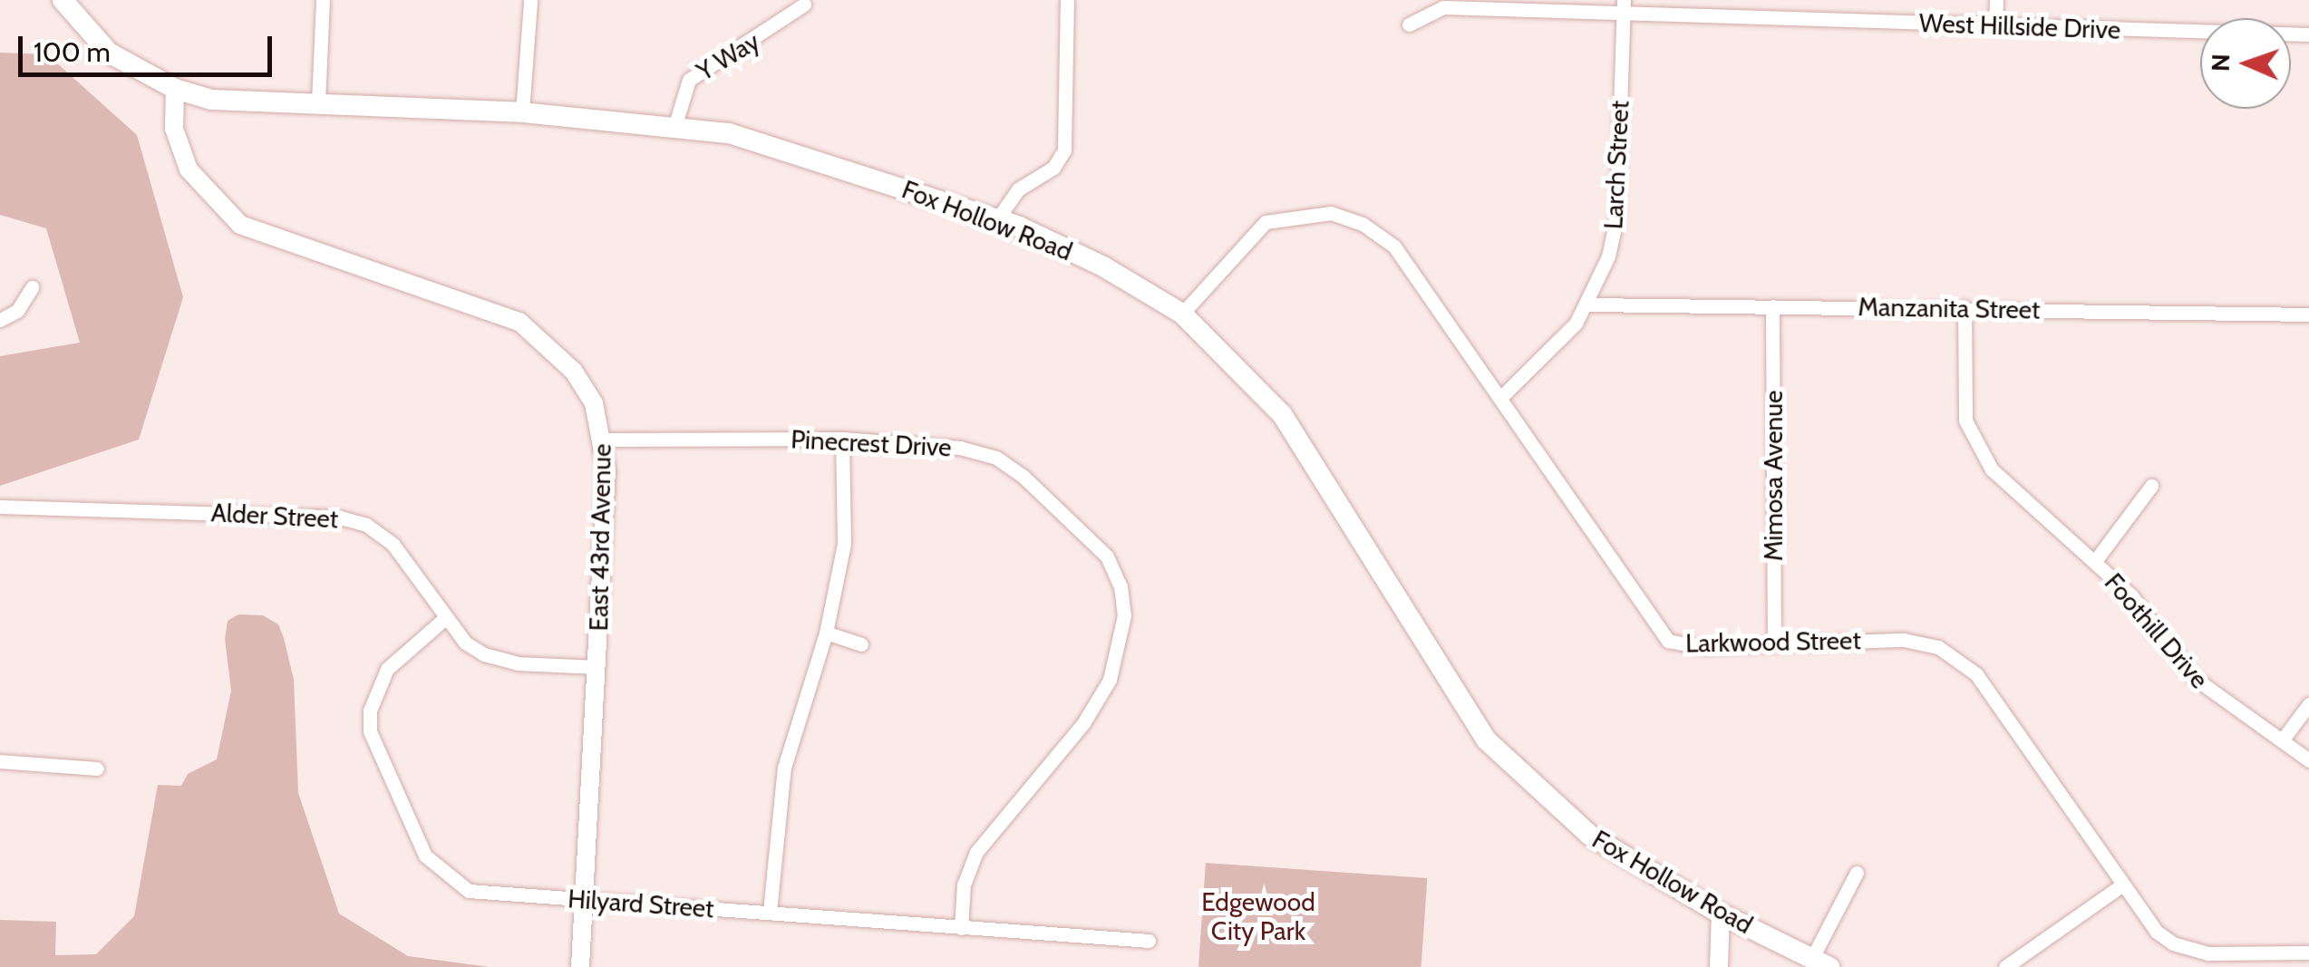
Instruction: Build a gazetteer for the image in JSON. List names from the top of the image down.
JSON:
{
  "streets": {
    "main road": ["Fox Hollow Road"],
    "street": [
      "West Hillside Drive",
      "Y Way",
      "Larch Street",
      "Manzanita Street",
      "Pinecrest Drive",
      "Mimosa Avenue",
      "Alder Street",
      "East 43rd Avenue",
      "Foothill Drive",
      "Larkwood Street",
      "Hilyard Street"
    ]
  },
  "crossings": [
    ["West Hillside Drive", "Larch Street"],
    ["Y Way", "Fox Hollow Road"],
    ["Larch Street", "Manzanita Street"],
    ["Larch Street", "Larkwood Street"],
    ["Fox Hollow Road", "East 43rd Avenue"],
    ["Fox Hollow Road", "Larkwood Street"],
    ["Manzanita Street", "Mimosa Avenue"],
    ["Manzanita Street", "Foothill Drive"],
    ["Pinecrest Drive", "East 43rd Avenue"],
    ["Pinecrest Drive", "Hilyard Street"],
    ["Mimosa Avenue", "Larkwood Street"],
    ["Alder Street", "East 43rd Avenue"],
    ["Alder Street", "Hilyard Street"],
    ["East 43rd Avenue", "Hilyard Street"]
  ],
  "parks": ["Edgewood City Park"],
  "scale_bar": "100 m",
  "north": "left"
}
